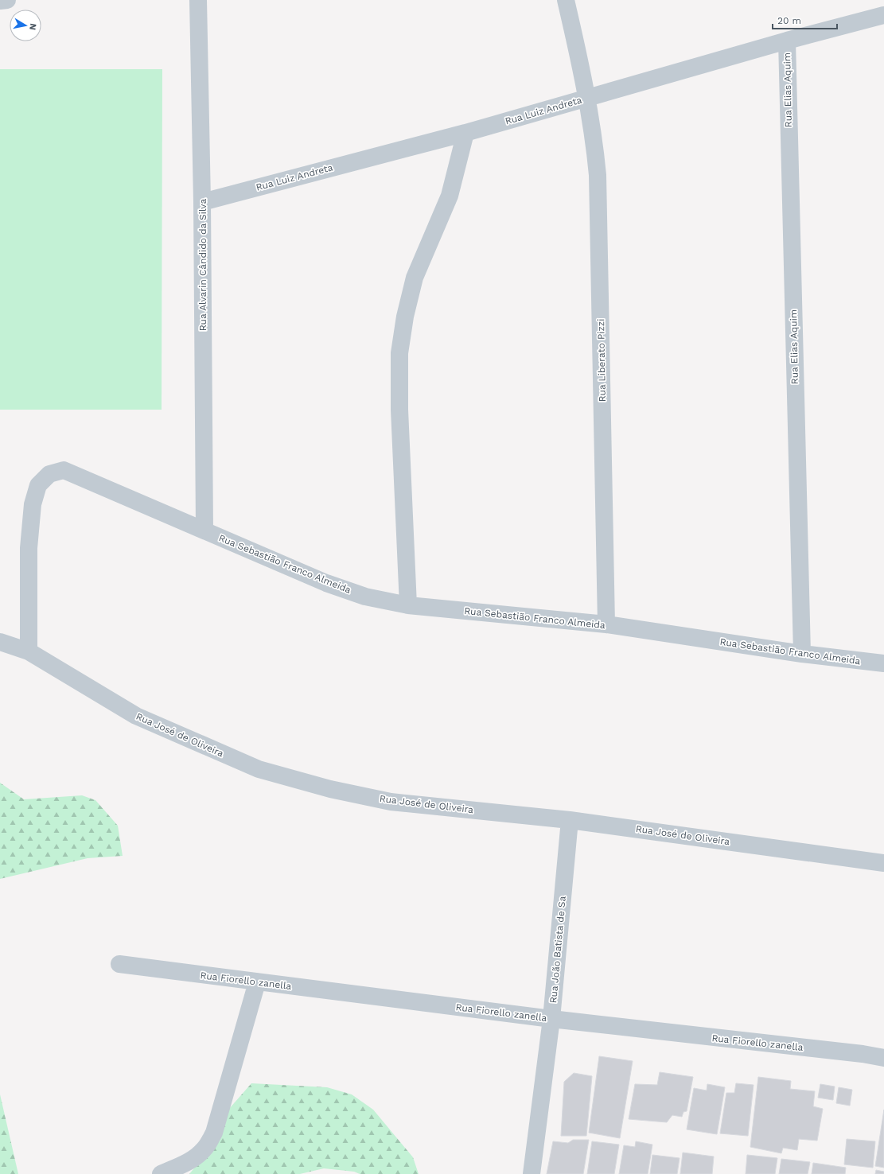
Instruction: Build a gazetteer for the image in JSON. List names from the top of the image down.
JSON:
{
  "streets": {
    "street": [
      "Rua Elias Aquim",
      "Rua Luiz Andreta",
      "Rua Alvarin Cândido da Silva",
      "Rua Liberato Pizzi",
      "Rua Sebastião Franco Almeida",
      "Rua José de Oliveira",
      "Rua João Batista de Sa",
      "Rua Fiorello zanella"
    ]
  },
  "crossings": [
    ["Rua Elias Aquim", "Rua Luiz Andreta"],
    ["Rua Elias Aquim", "Rua Sebastião Franco Almeida"],
    ["Rua Luiz Andreta", "Rua Alvarin Cândido da Silva"],
    ["Rua Luiz Andreta", "Rua Liberato Pizzi"],
    ["Rua Alvarin Cândido da Silva", "Rua Sebastião Franco Almeida"],
    ["Rua Liberato Pizzi", "Rua Sebastião Franco Almeida"],
    ["Rua Sebastião Franco Almeida", "Rua José de Oliveira"],
    ["Rua José de Oliveira", "Rua João Batista de Sa"],
    ["Rua João Batista de Sa", "Rua Fiorello zanella"]
  ],
  "scale_bar": "20 m",
  "north": "right"
}
